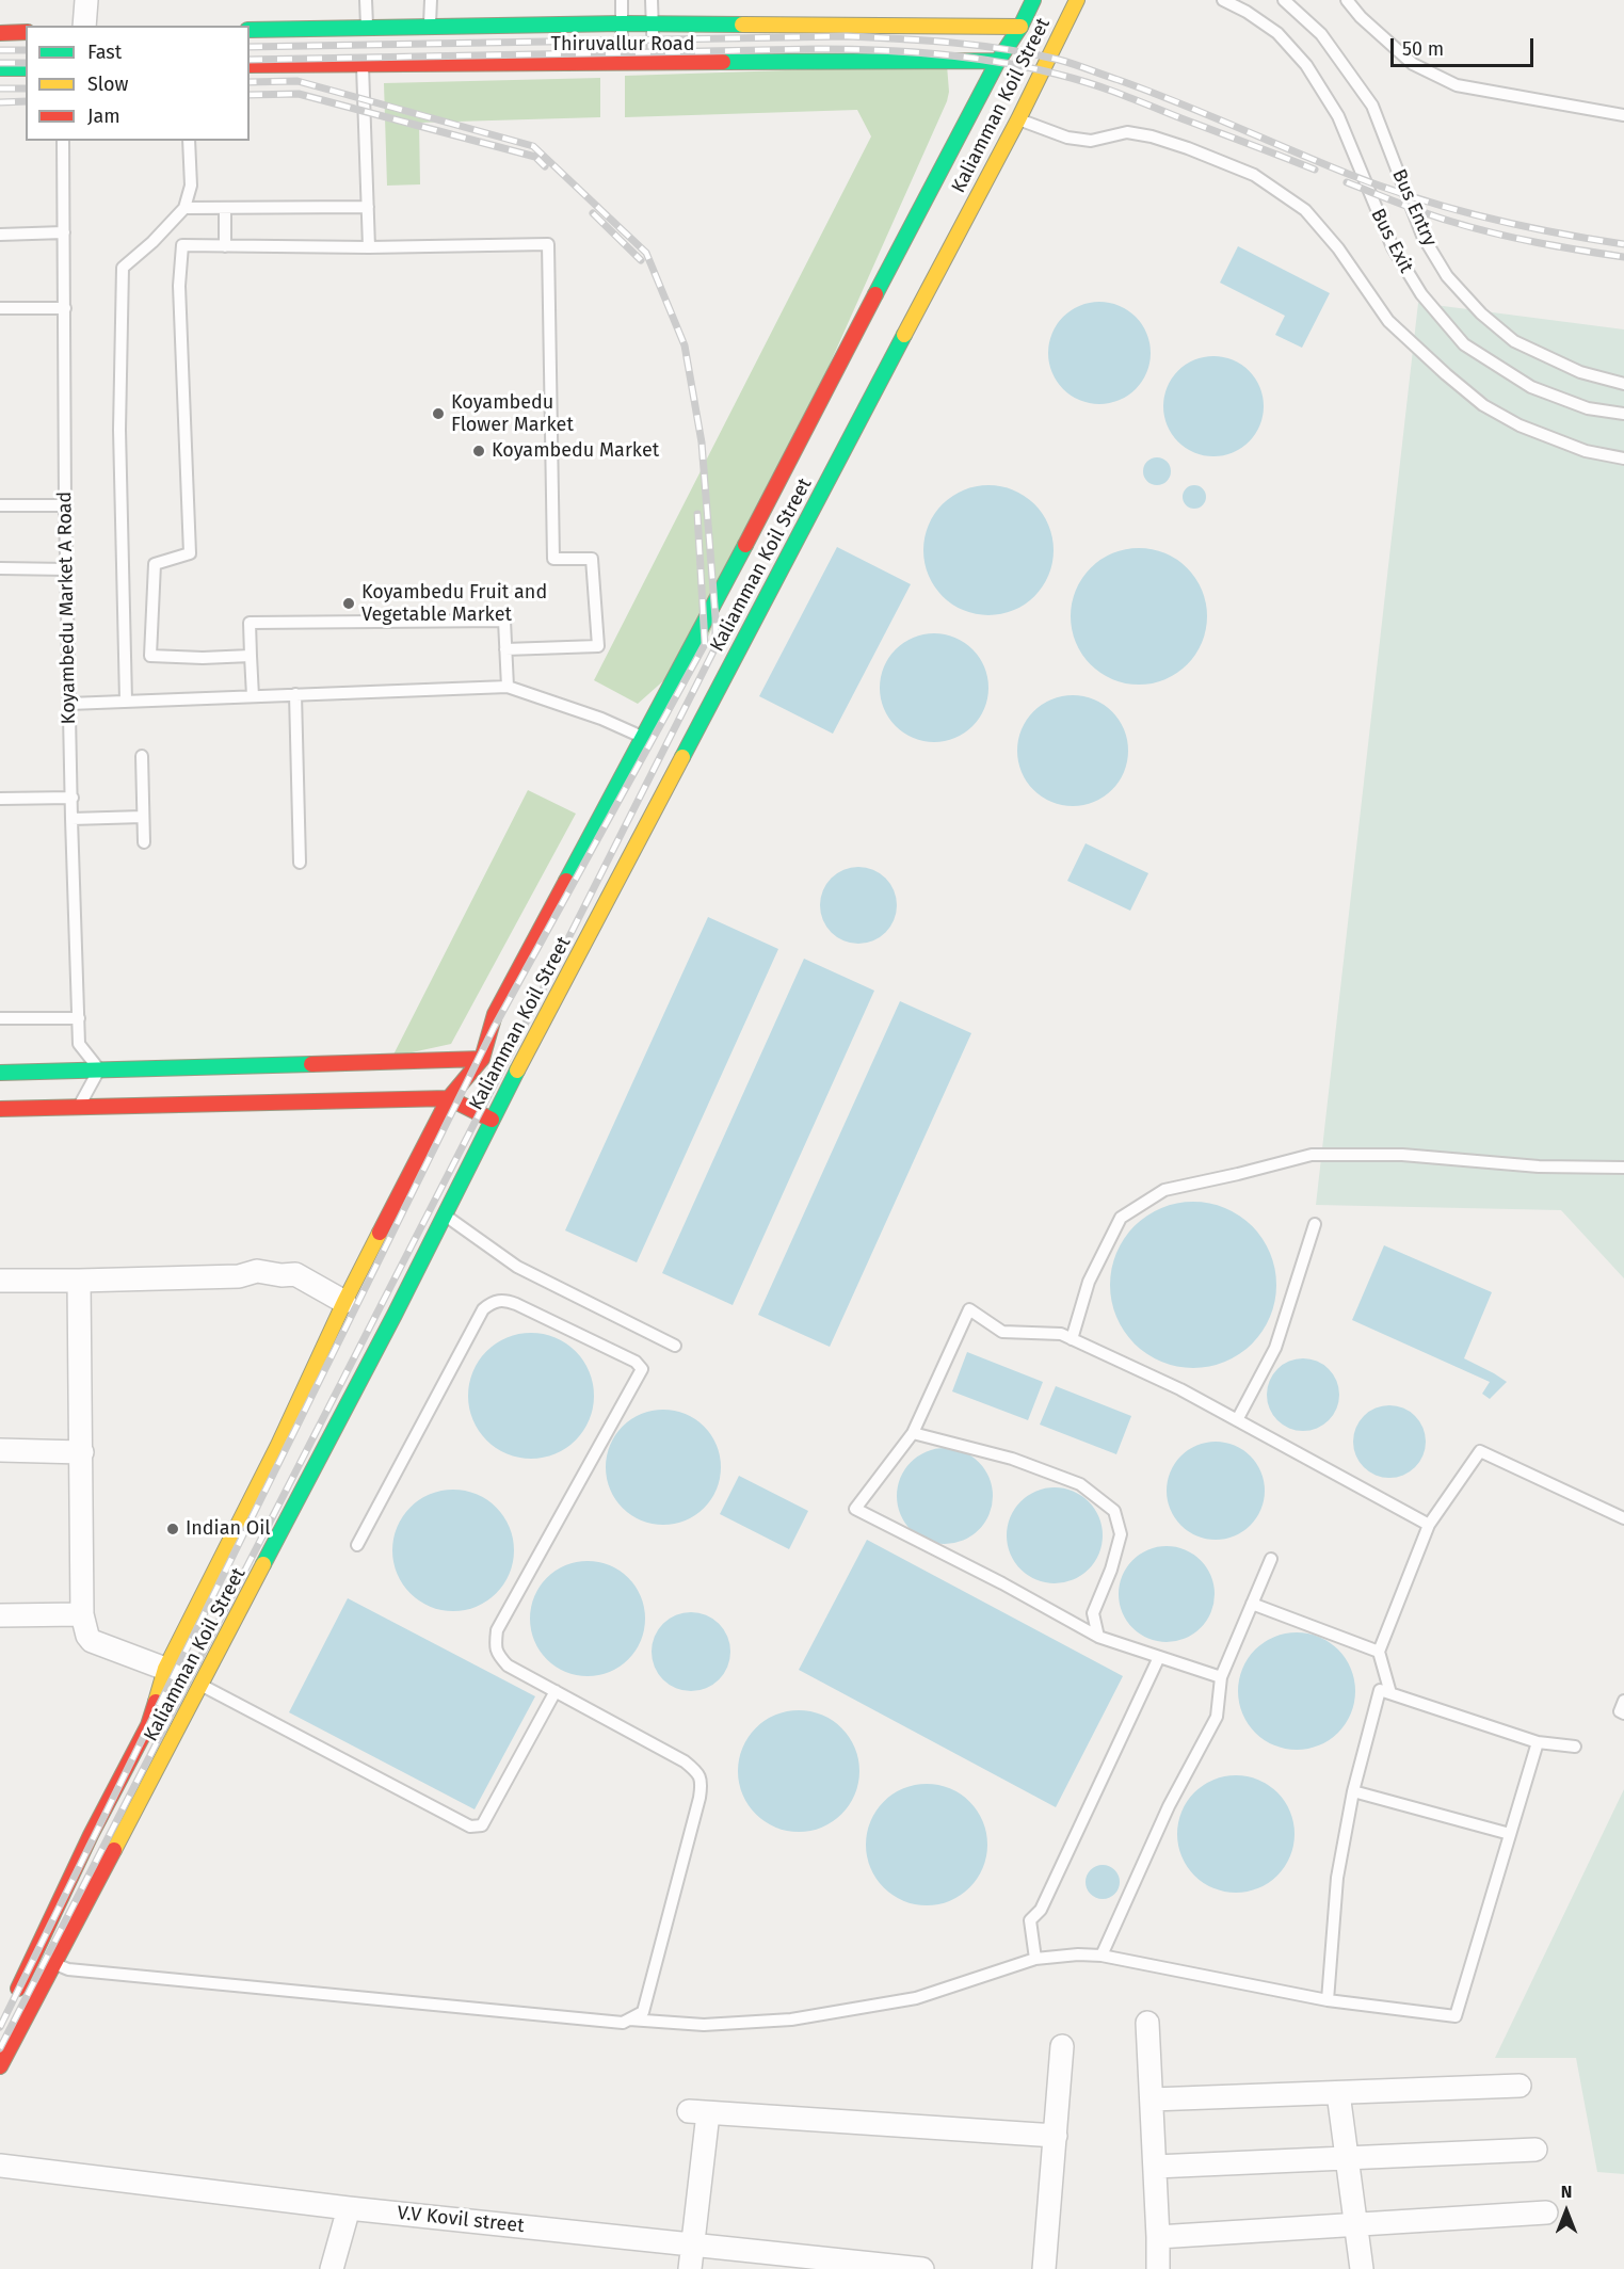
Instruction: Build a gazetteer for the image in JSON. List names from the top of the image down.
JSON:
{
  "streets": {
    "main road": ["Thiruvallur Road", "Kaliamman Koil Street"],
    "street": ["V.V Kovil street"],
    "lane": ["Bus Entry", "Bus Exit", "Koyambedu Market A Road"]
  },
  "crossings": [
    ["Thiruvallur Road", "Kaliamman Koil Street"]
  ],
  "places": [
    "Koyambedu Flower Market",
    "Koyambedu Market",
    "Koyambedu Fruit and Vegetable Market",
    "Indian Oil"
  ],
  "legend": ["Fast", "Slow", "Jam"],
  "scale_bar": "50 m",
  "north": "top"
}
